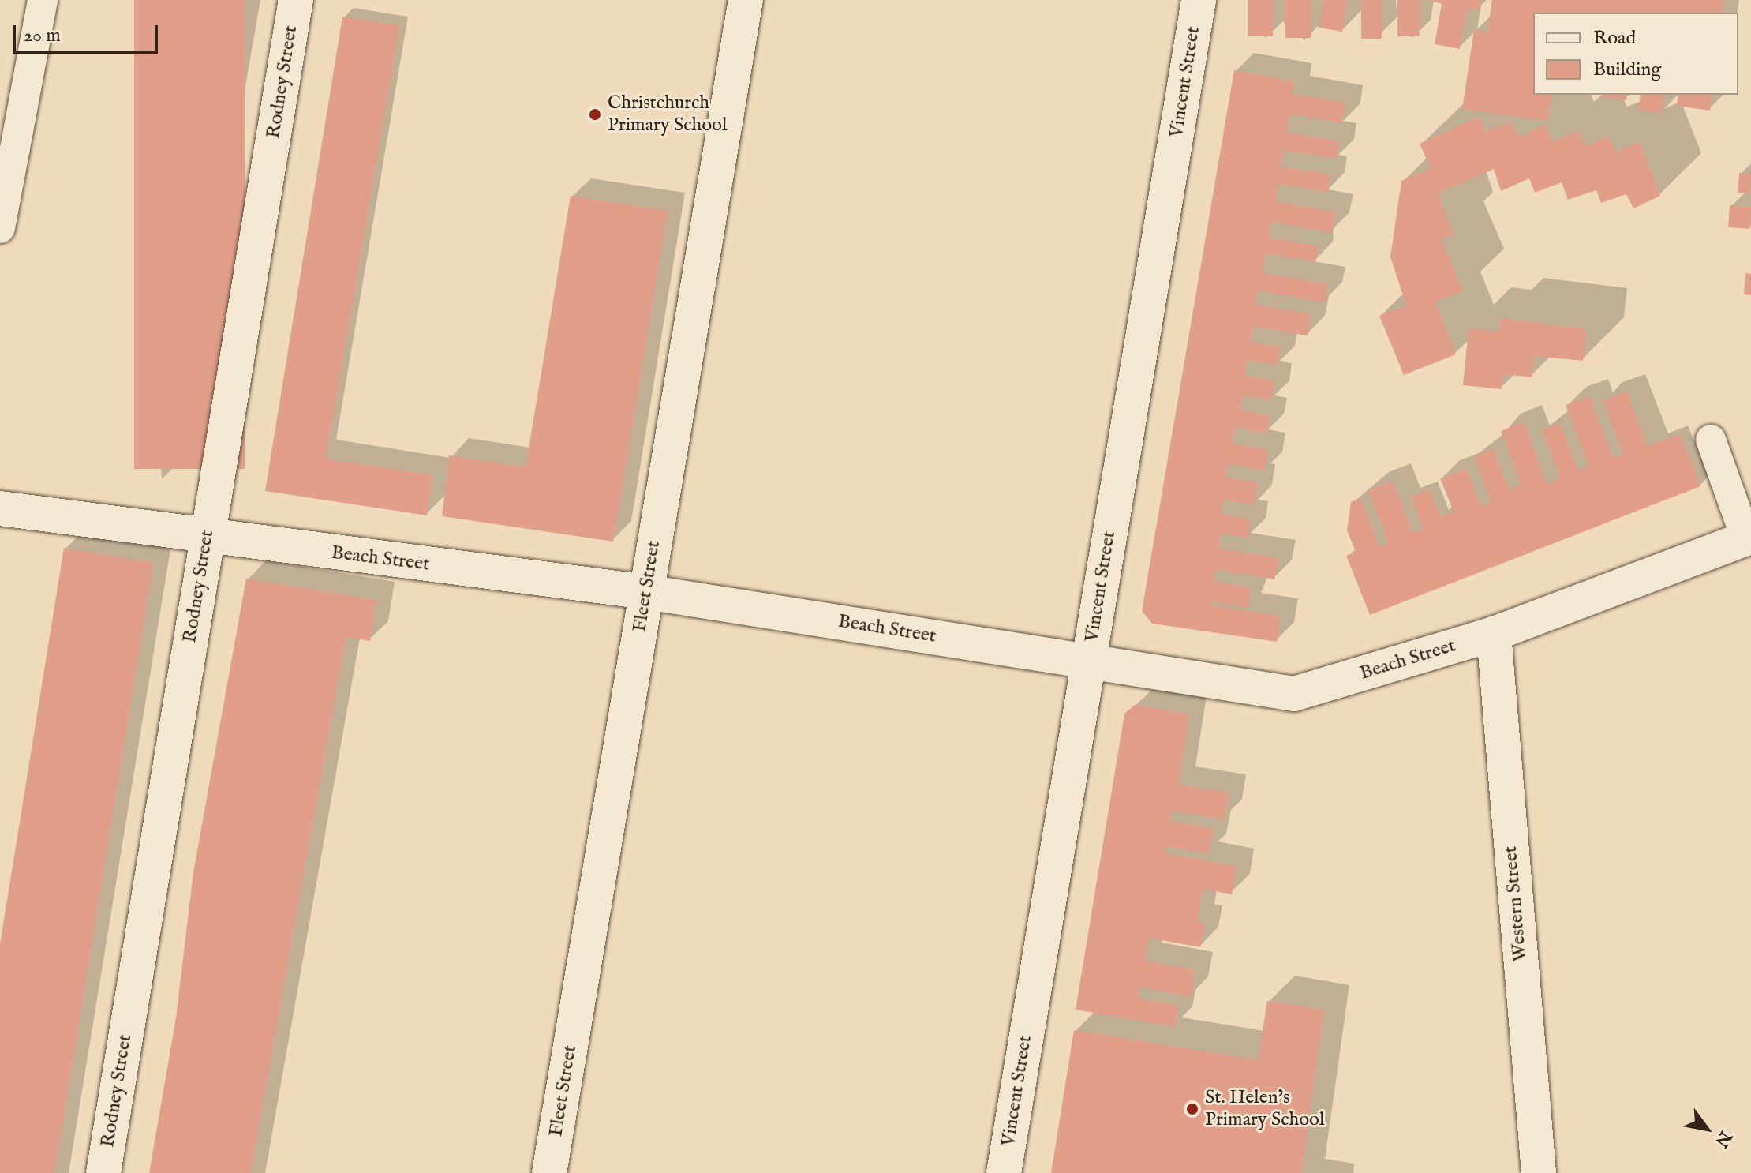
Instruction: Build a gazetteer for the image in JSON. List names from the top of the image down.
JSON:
{
  "streets": {
    "street": [
      "Rodney Street",
      "Vincent Street",
      "Beach Street",
      "Fleet Street",
      "Western Street"
    ]
  },
  "crossings": [
    ["Rodney Street", "Beach Street"],
    ["Vincent Street", "Beach Street"],
    ["Beach Street", "Fleet Street"],
    ["Beach Street", "Western Street"]
  ],
  "places": ["Christchurch Primary School", "St. Helen's Primary School"],
  "legend": ["Road", "Building"],
  "scale_bar": "20 m",
  "north": "bottom right"
}
